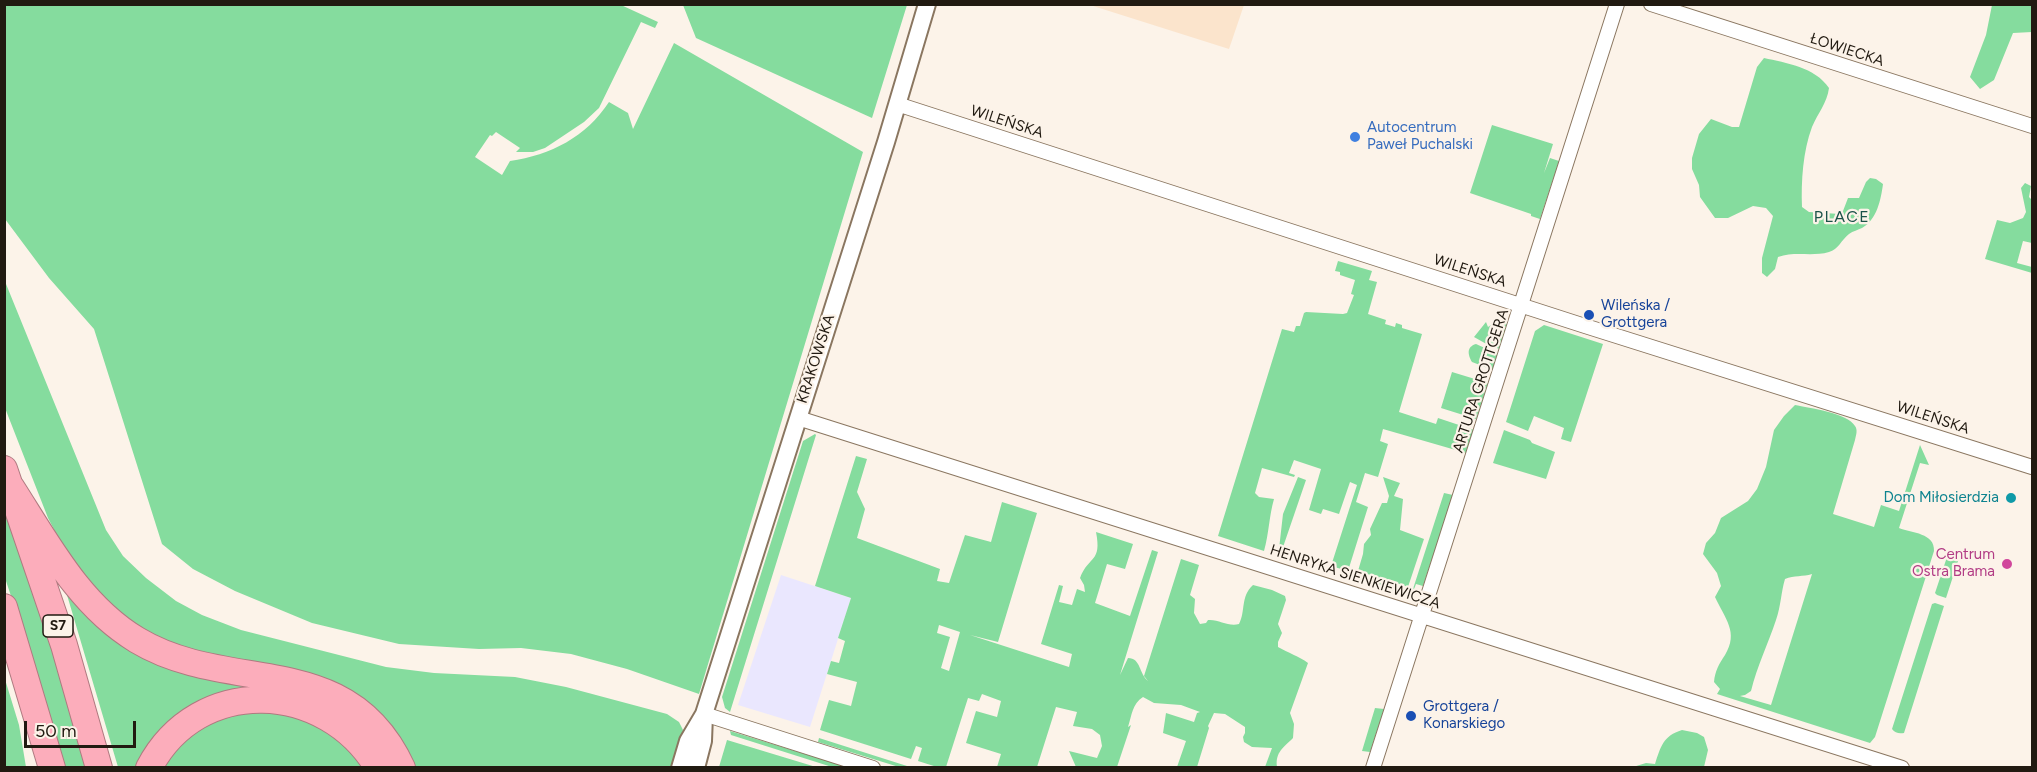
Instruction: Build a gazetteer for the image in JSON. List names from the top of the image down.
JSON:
{
  "streets": {
    "highway": ["S7"],
    "street": [
      "ŁOWIECKA",
      "WILEŃSKA",
      "KRAKOWSKA",
      "ARTURA GROTTGERA",
      "HENRYKA SIENKIEWICZA"
    ]
  },
  "crossings": [
    ["WILEŃSKA", "KRAKOWSKA"],
    ["WILEŃSKA", "ARTURA GROTTGERA"],
    ["KRAKOWSKA", "HENRYKA SIENKIEWICZA"],
    ["ARTURA GROTTGERA", "HENRYKA SIENKIEWICZA"]
  ],
  "districts": ["PLACE"],
  "places": [
    "Autocentrum Paweł Puchalski",
    "Wileńska / Grottgera",
    "Dom Miłosierdzia",
    "Centrum Ostra Brama",
    "Grottgera / Konarskiego"
  ],
  "scale_bar": "50 m"
}
